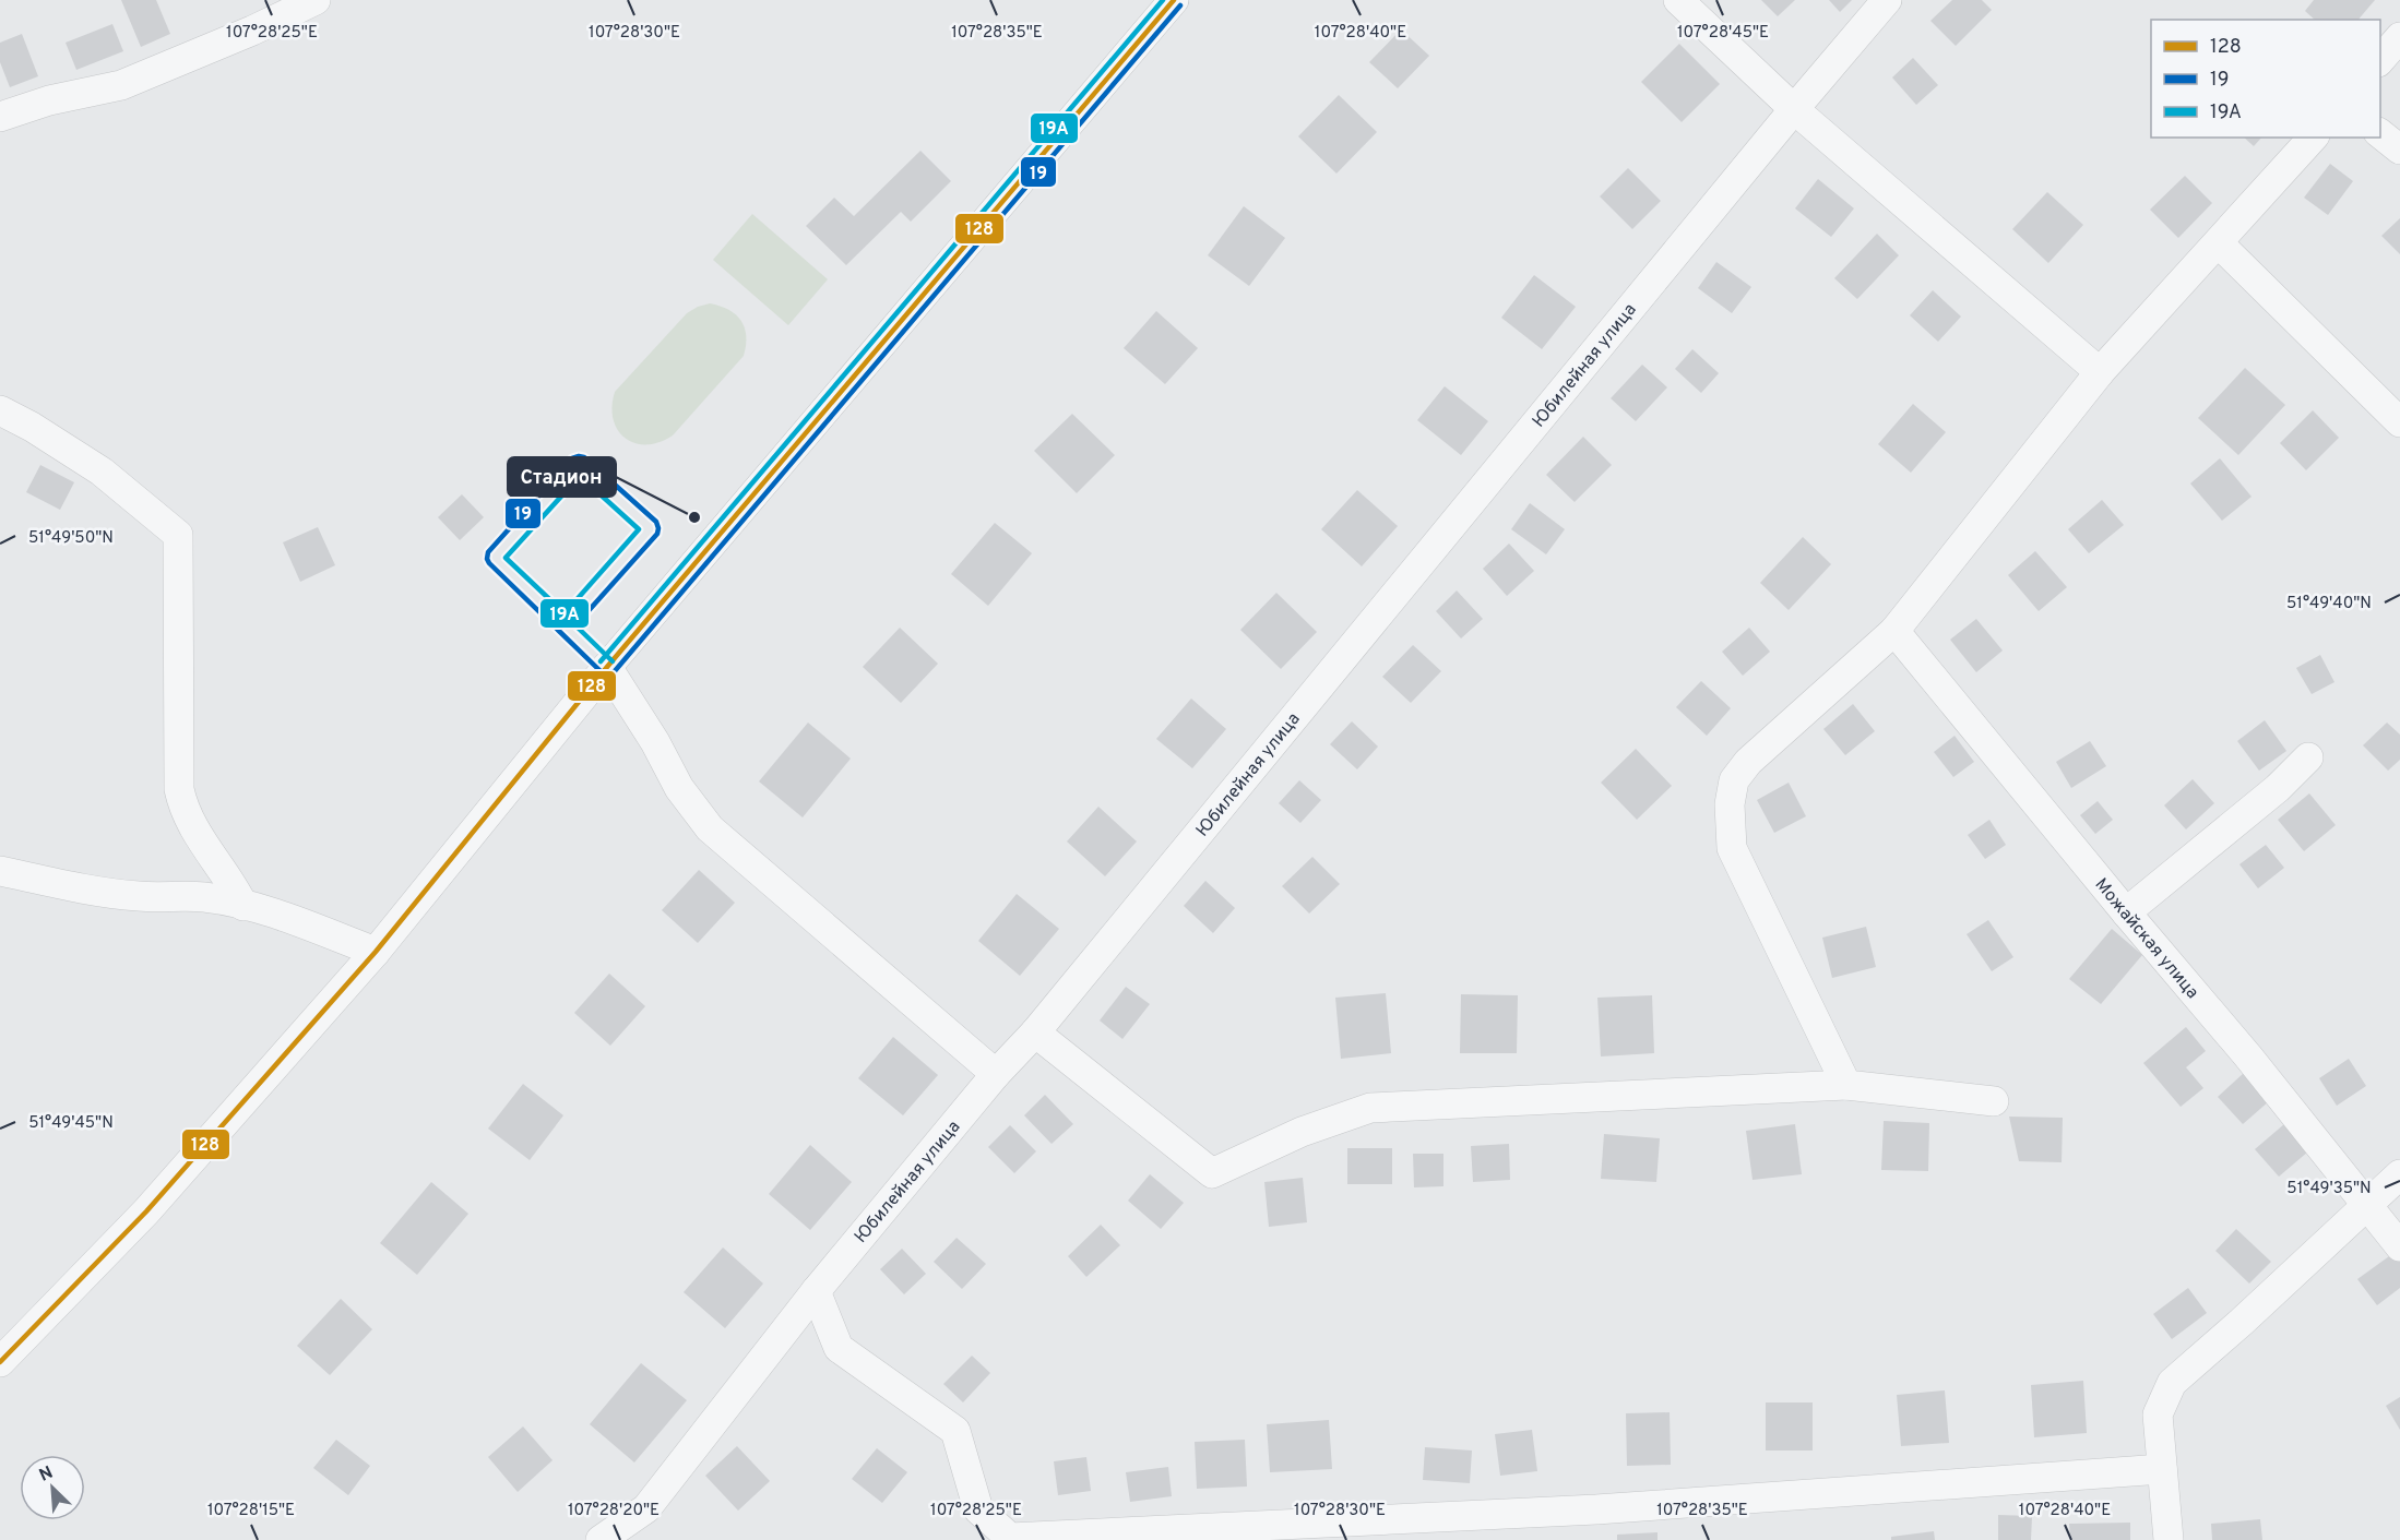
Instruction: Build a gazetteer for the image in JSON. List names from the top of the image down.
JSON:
{
  "streets": {
    "street": ["Юбилейная улица", "Можайская улица"]
  },
  "places": ["Стадион"],
  "lines": ["transit line 128", "transit line 19А", "transit line 19"],
  "legend": ["128", "19", "19А"],
  "north": "top left",
  "coordinates": [
    "107°28'25\"E",
    "107°28'30\"E",
    "107°28'35\"E",
    "107°28'40\"E",
    "107°28'45\"E",
    "51°49'50\"N",
    "51°49'40\"N",
    "51°49'45\"N",
    "51°49'35\"N",
    "107°28'15\"E",
    "107°28'20\"E"
  ]
}
